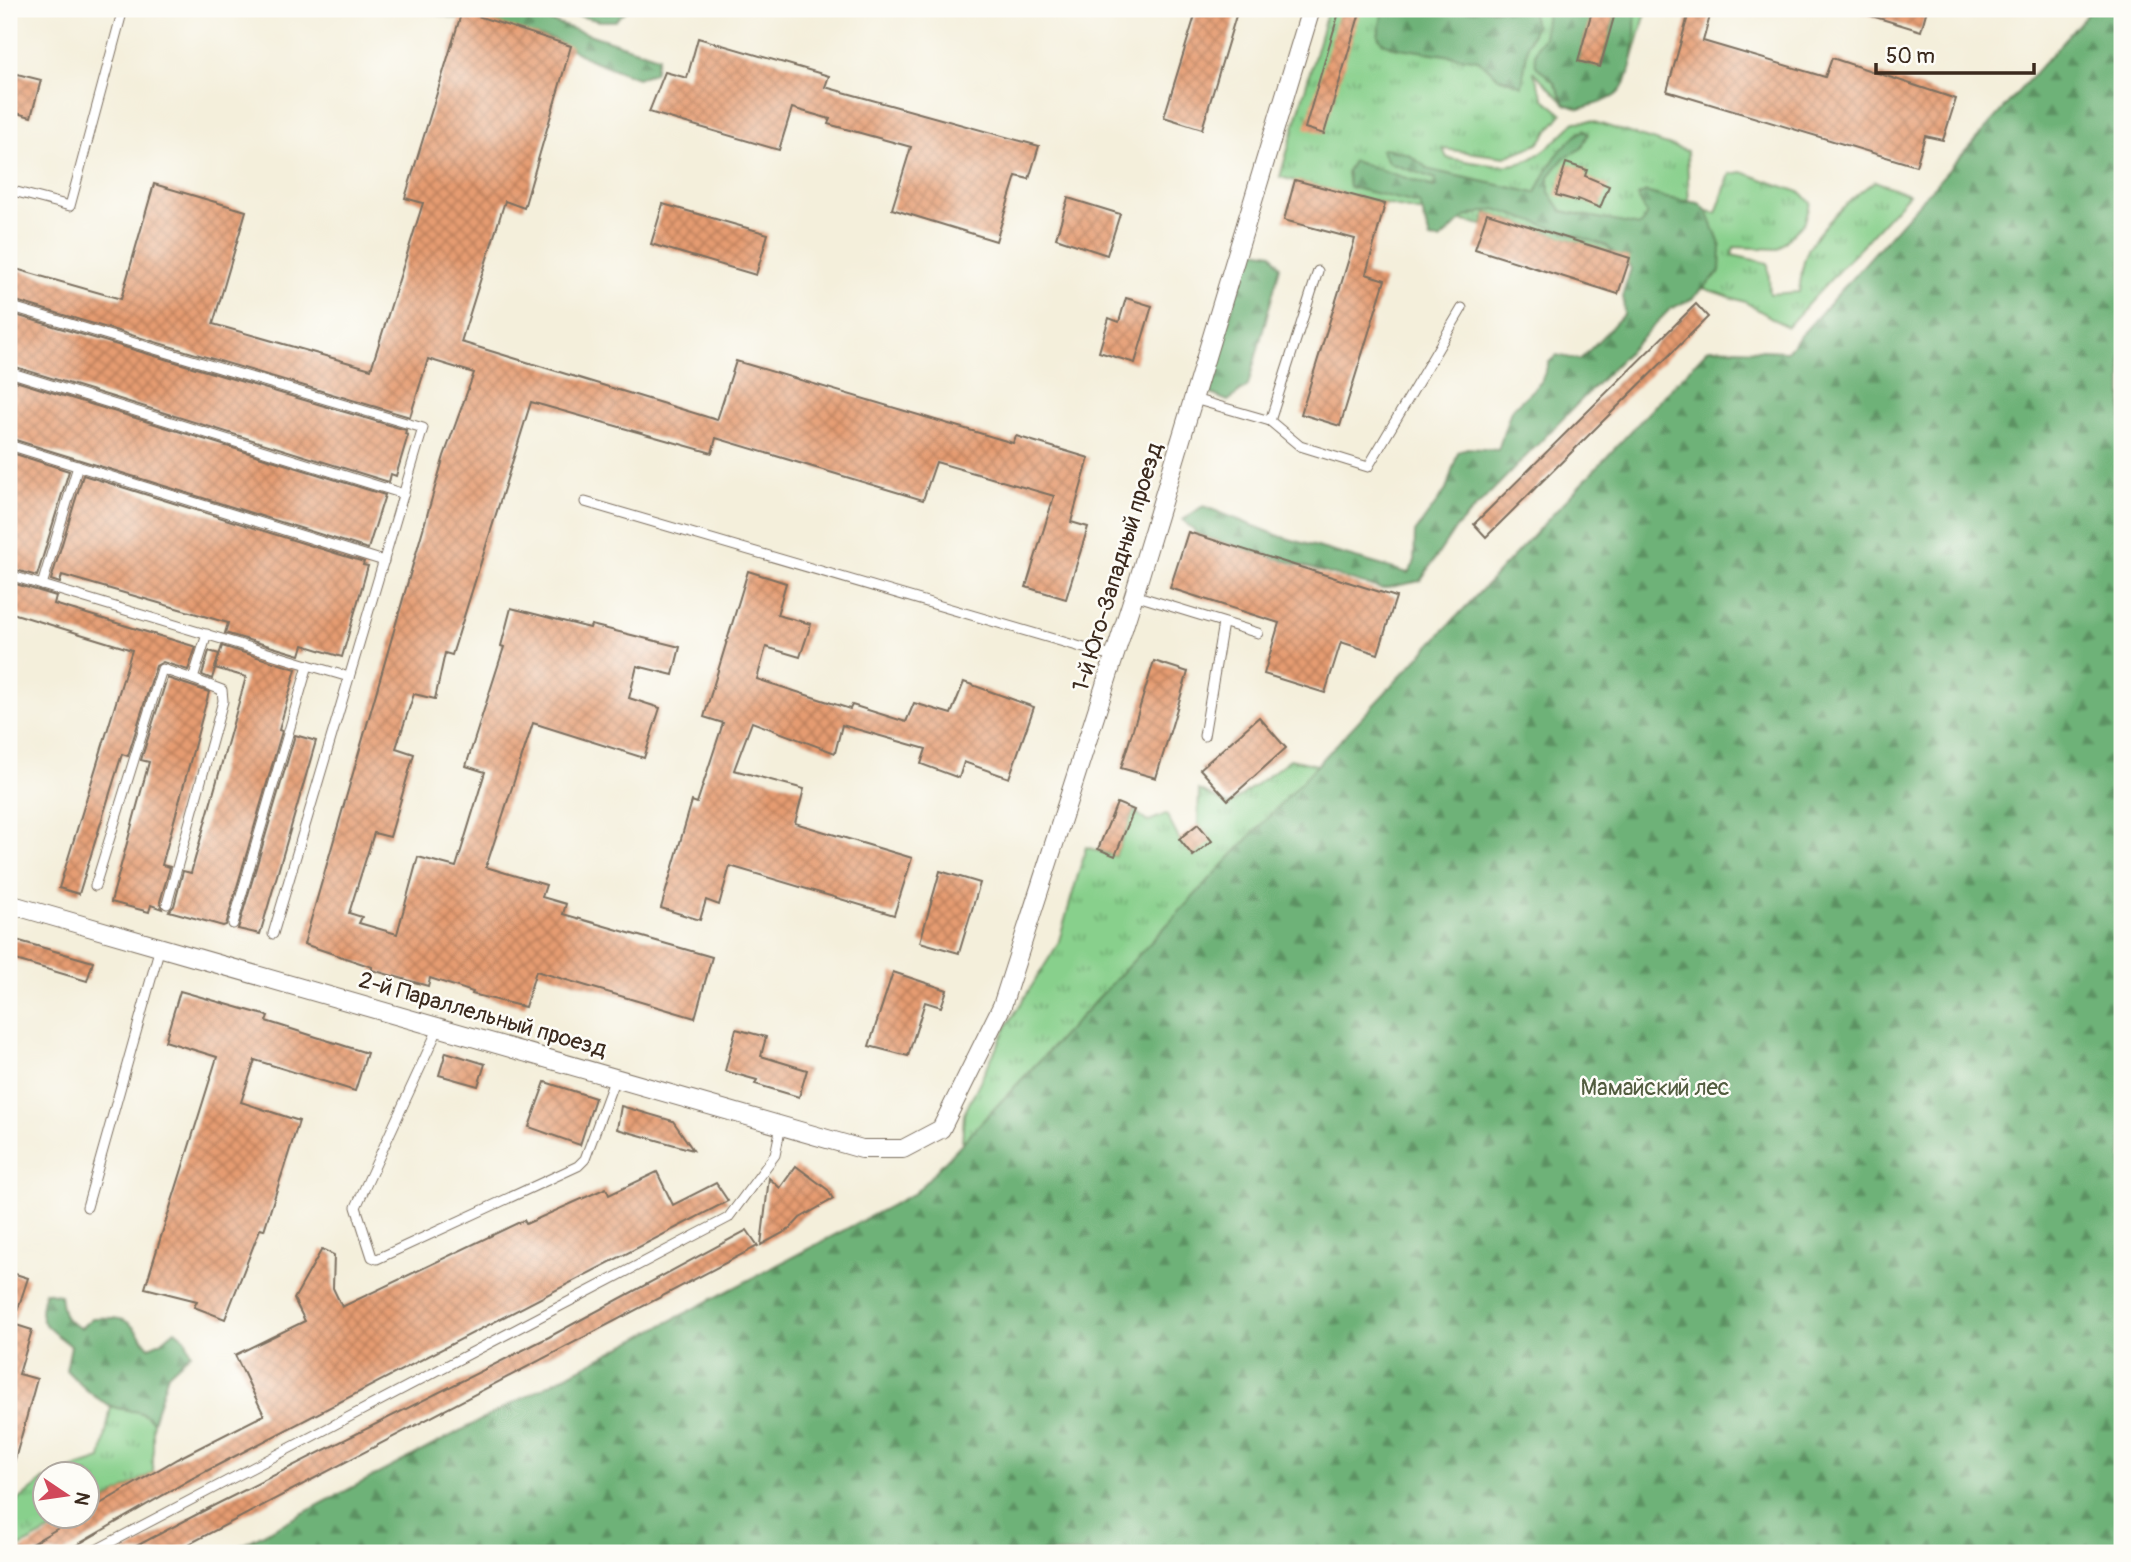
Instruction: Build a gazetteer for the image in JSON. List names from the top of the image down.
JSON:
{
  "streets": {
    "street": ["1-й Юго-Западный проезд", "2-й Параллельный проезд"]
  },
  "crossings": [
    ["1-й Юго-Западный проезд", "2-й Параллельный проезд"]
  ],
  "parks": ["Мамайский лес"],
  "scale_bar": "50 m",
  "north": "right"
}
